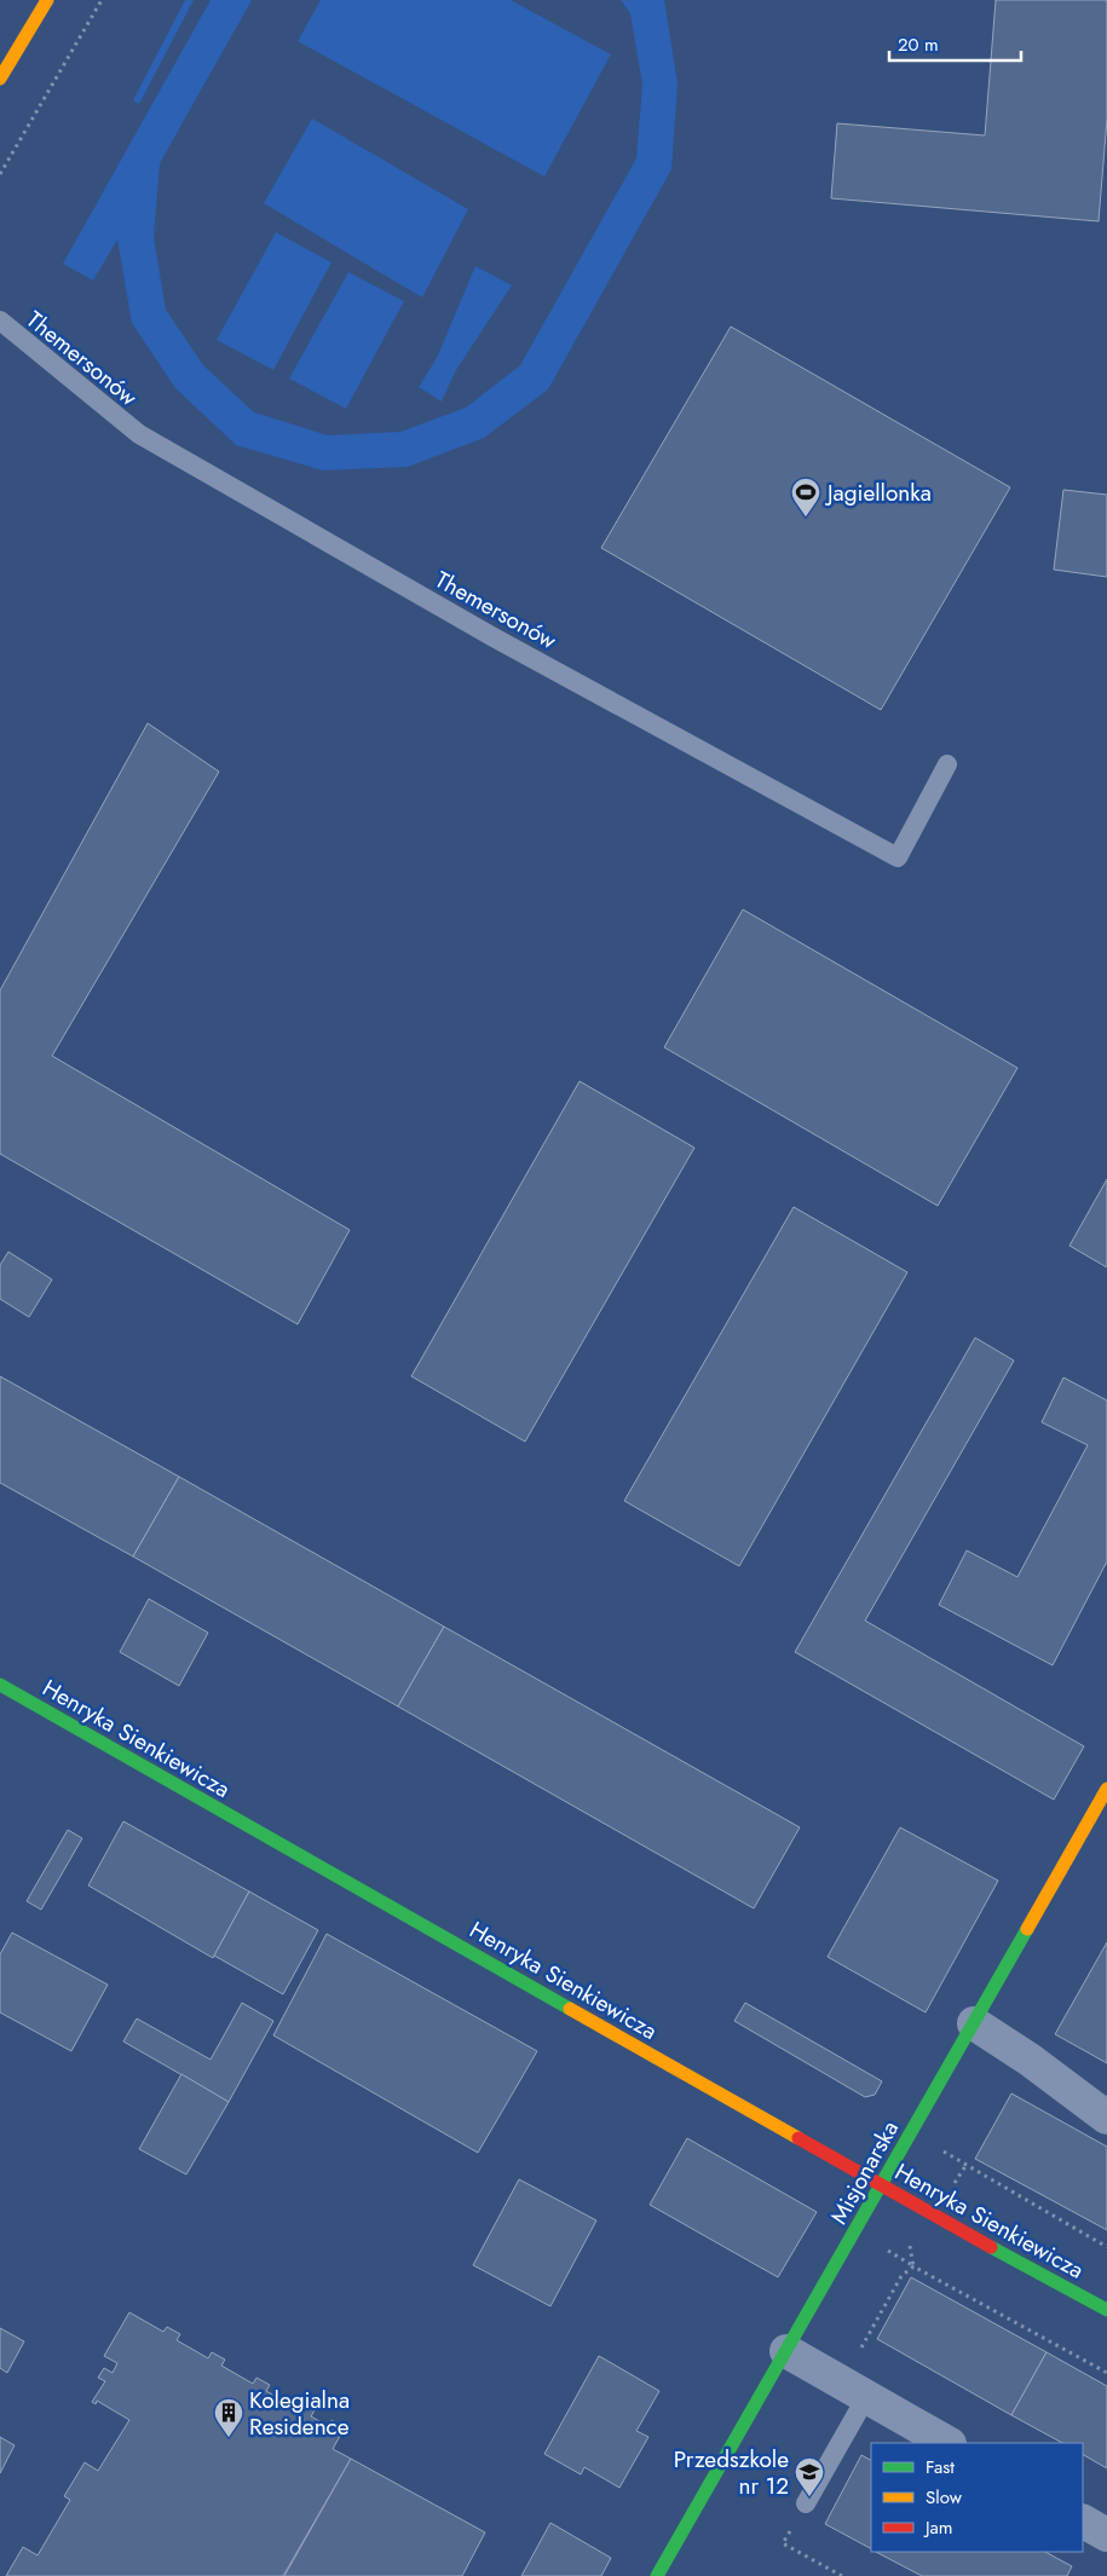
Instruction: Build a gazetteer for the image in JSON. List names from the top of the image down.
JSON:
{
  "streets": {
    "street": ["Henryka Sienkiewicza", "Misjonarska"],
    "lane": ["Themersonów"]
  },
  "crossings": [
    ["Henryka Sienkiewicza", "Misjonarska"]
  ],
  "places": {
    "sports": ["Jagiellonka"],
    "building": ["Kolegialna Residence"],
    "school or university": ["Przedszkole nr 12"]
  },
  "legend": ["Fast", "Slow", "Jam"],
  "scale_bar": "20 m"
}
